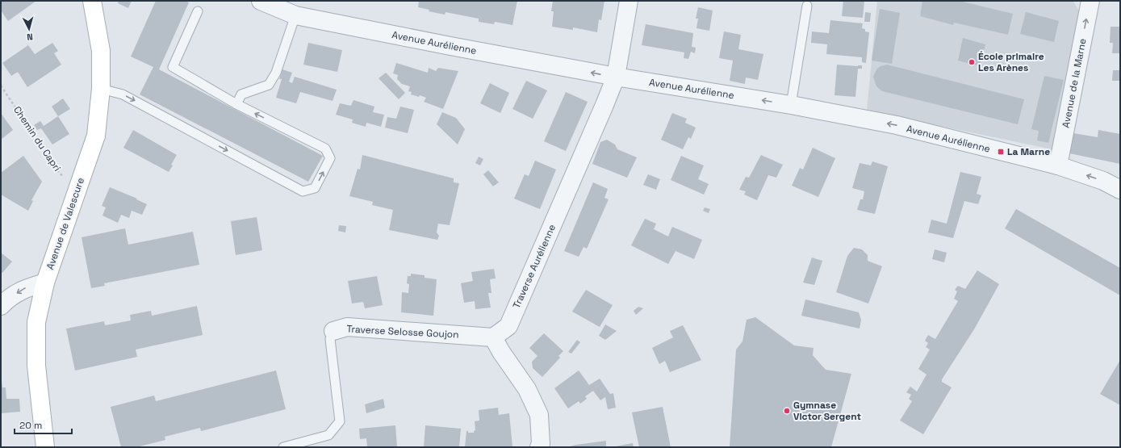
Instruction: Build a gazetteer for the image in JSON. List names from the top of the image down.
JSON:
{
  "streets": {
    "main road": ["Avenue de Valescure"],
    "street": [
      "Avenue Aurélienne",
      "Avenue de la Marne",
      "Traverse Aurélienne",
      "Traverse Selosse Goujon"
    ],
    "path": ["Chemin du Capri"]
  },
  "crossings": [
    ["Avenue Aurélienne", "Avenue de la Marne"],
    ["Avenue Aurélienne", "Traverse Aurélienne"],
    ["Chemin du Capri", "Avenue de Valescure"],
    ["Traverse Aurélienne", "Traverse Selosse Goujon"]
  ],
  "one_way": ["Avenue Aurélienne", "Avenue de la Marne"],
  "places": {
    "other": ["École primaire Les Arènes", "Gymnase Victor Sergent"],
    "transit": ["La Marne"]
  },
  "scale_bar": "20 m",
  "north": "bottom"
}
